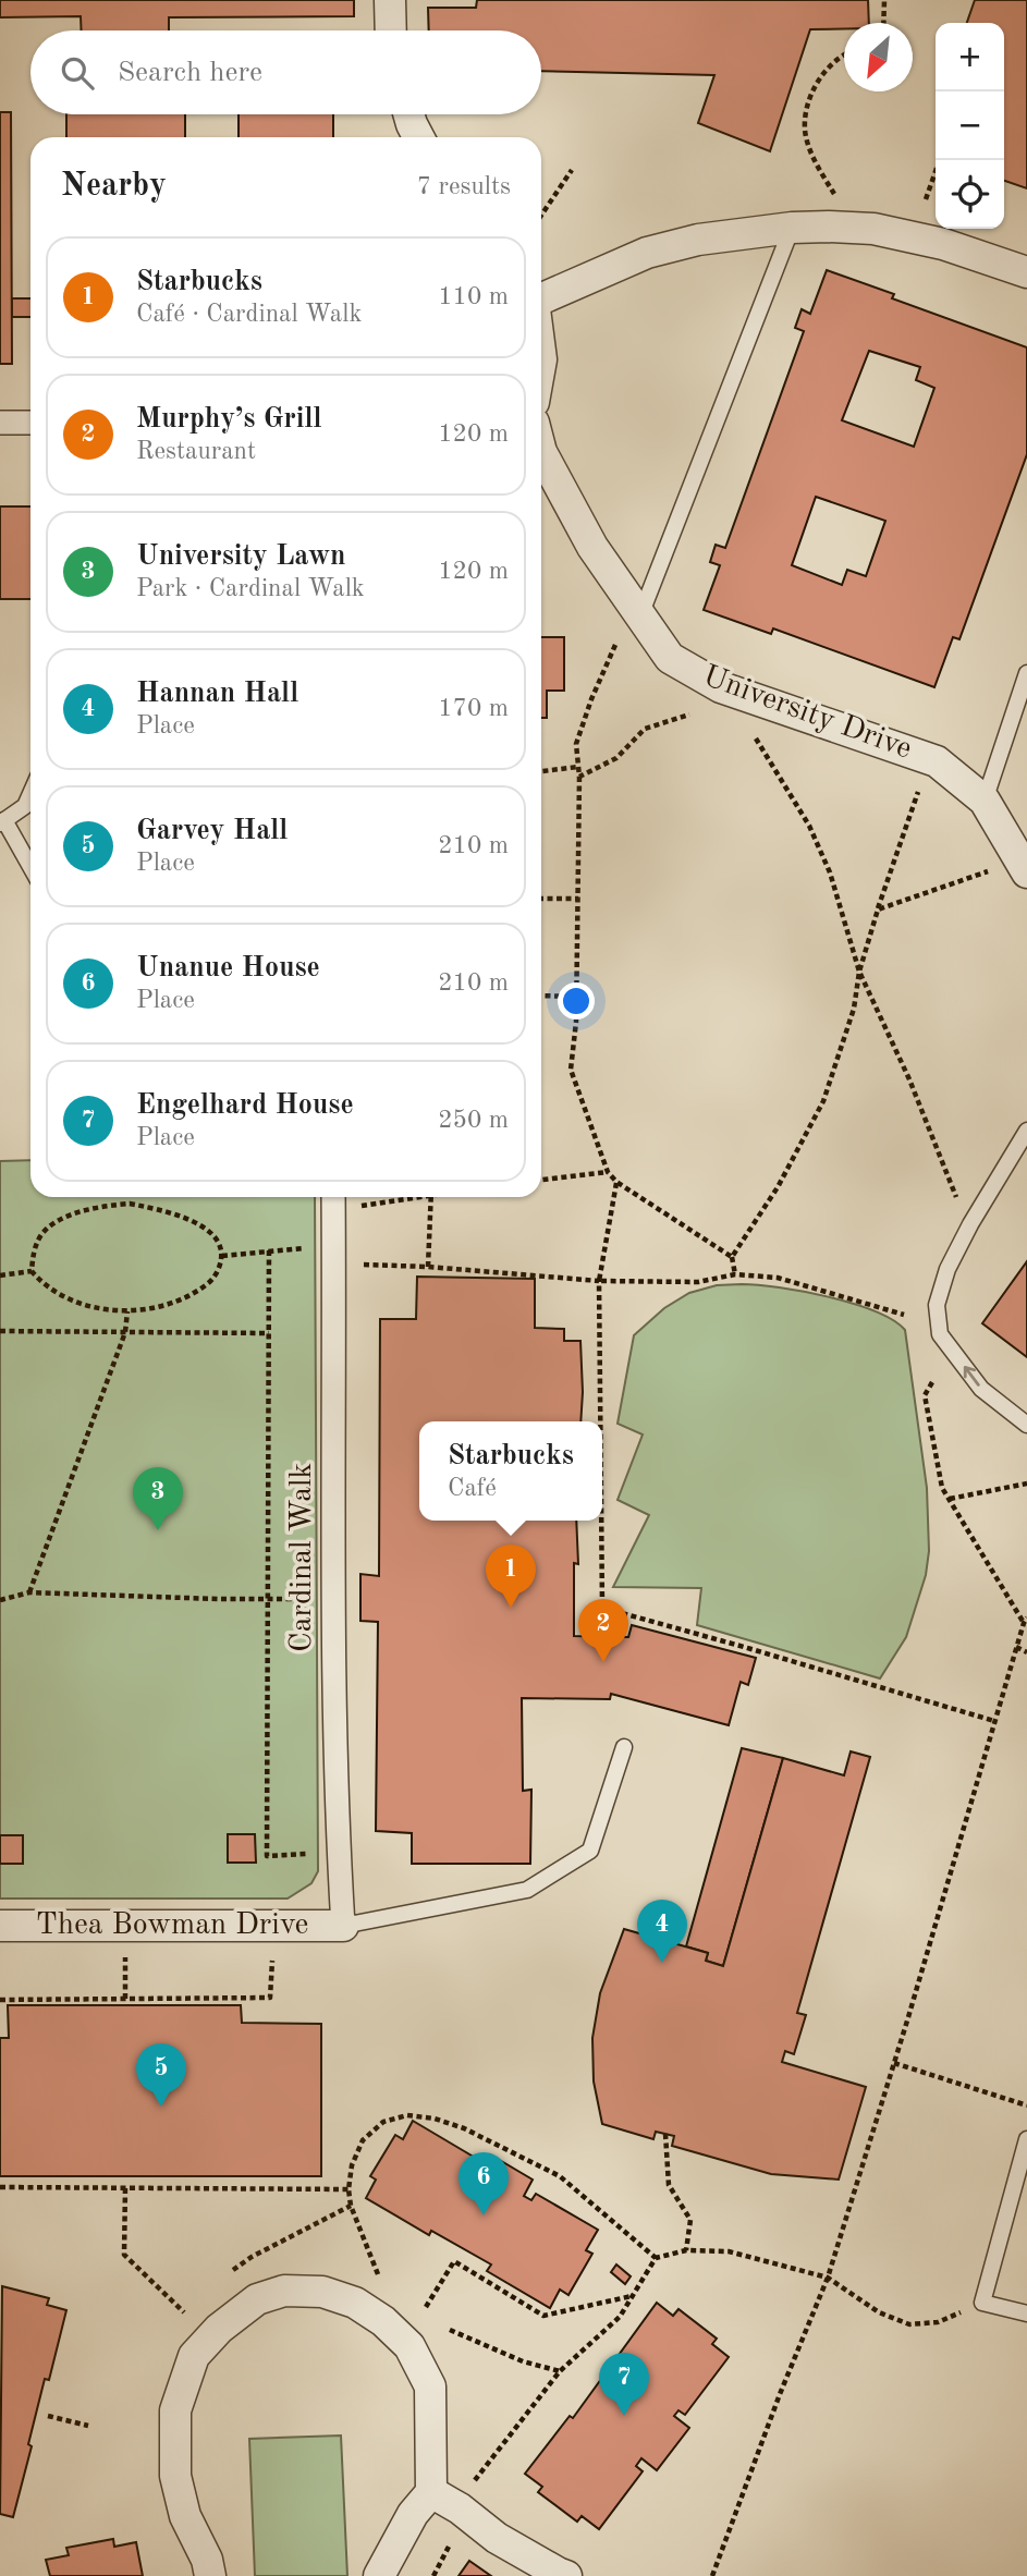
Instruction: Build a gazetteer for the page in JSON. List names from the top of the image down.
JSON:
{
  "streets": {
    "street": ["University Drive", "Cardinal Walk", "Thea Bowman Drive"]
  },
  "crossings": [
    ["Cardinal Walk", "Thea Bowman Drive"]
  ],
  "north": "bottom left",
  "page": {
    "map_buttons": ["+", "−"],
    "search": "Search here",
    "heading": ["Nearby", "7 results"],
    "list": [
      {
        "mark": "1",
        "name": "Starbucks",
        "note": "Café · Cardinal Walk",
        "value": "110 m"
      },
      {
        "mark": "2",
        "name": "Murphy’s Grill",
        "note": "Restaurant",
        "value": "120 m"
      },
      {
        "mark": "3",
        "name": "University Lawn",
        "note": "Park · Cardinal Walk",
        "value": "120 m"
      },
      {
        "mark": "4",
        "name": "Hannan Hall",
        "note": "Place",
        "value": "170 m"
      },
      {
        "mark": "5",
        "name": "Garvey Hall",
        "note": "Place",
        "value": "210 m"
      },
      {
        "mark": "6",
        "name": "Unanue House",
        "note": "Place",
        "value": "210 m"
      },
      {
        "mark": "7",
        "name": "Engelhard House",
        "note": "Place",
        "value": "250 m"
      }
    ],
    "popup": ["Starbucks", "Café"],
    "pins": [
      "3",
      "1",
      "2",
      "4",
      "5",
      "6",
      "7"
    ]
  }
}
